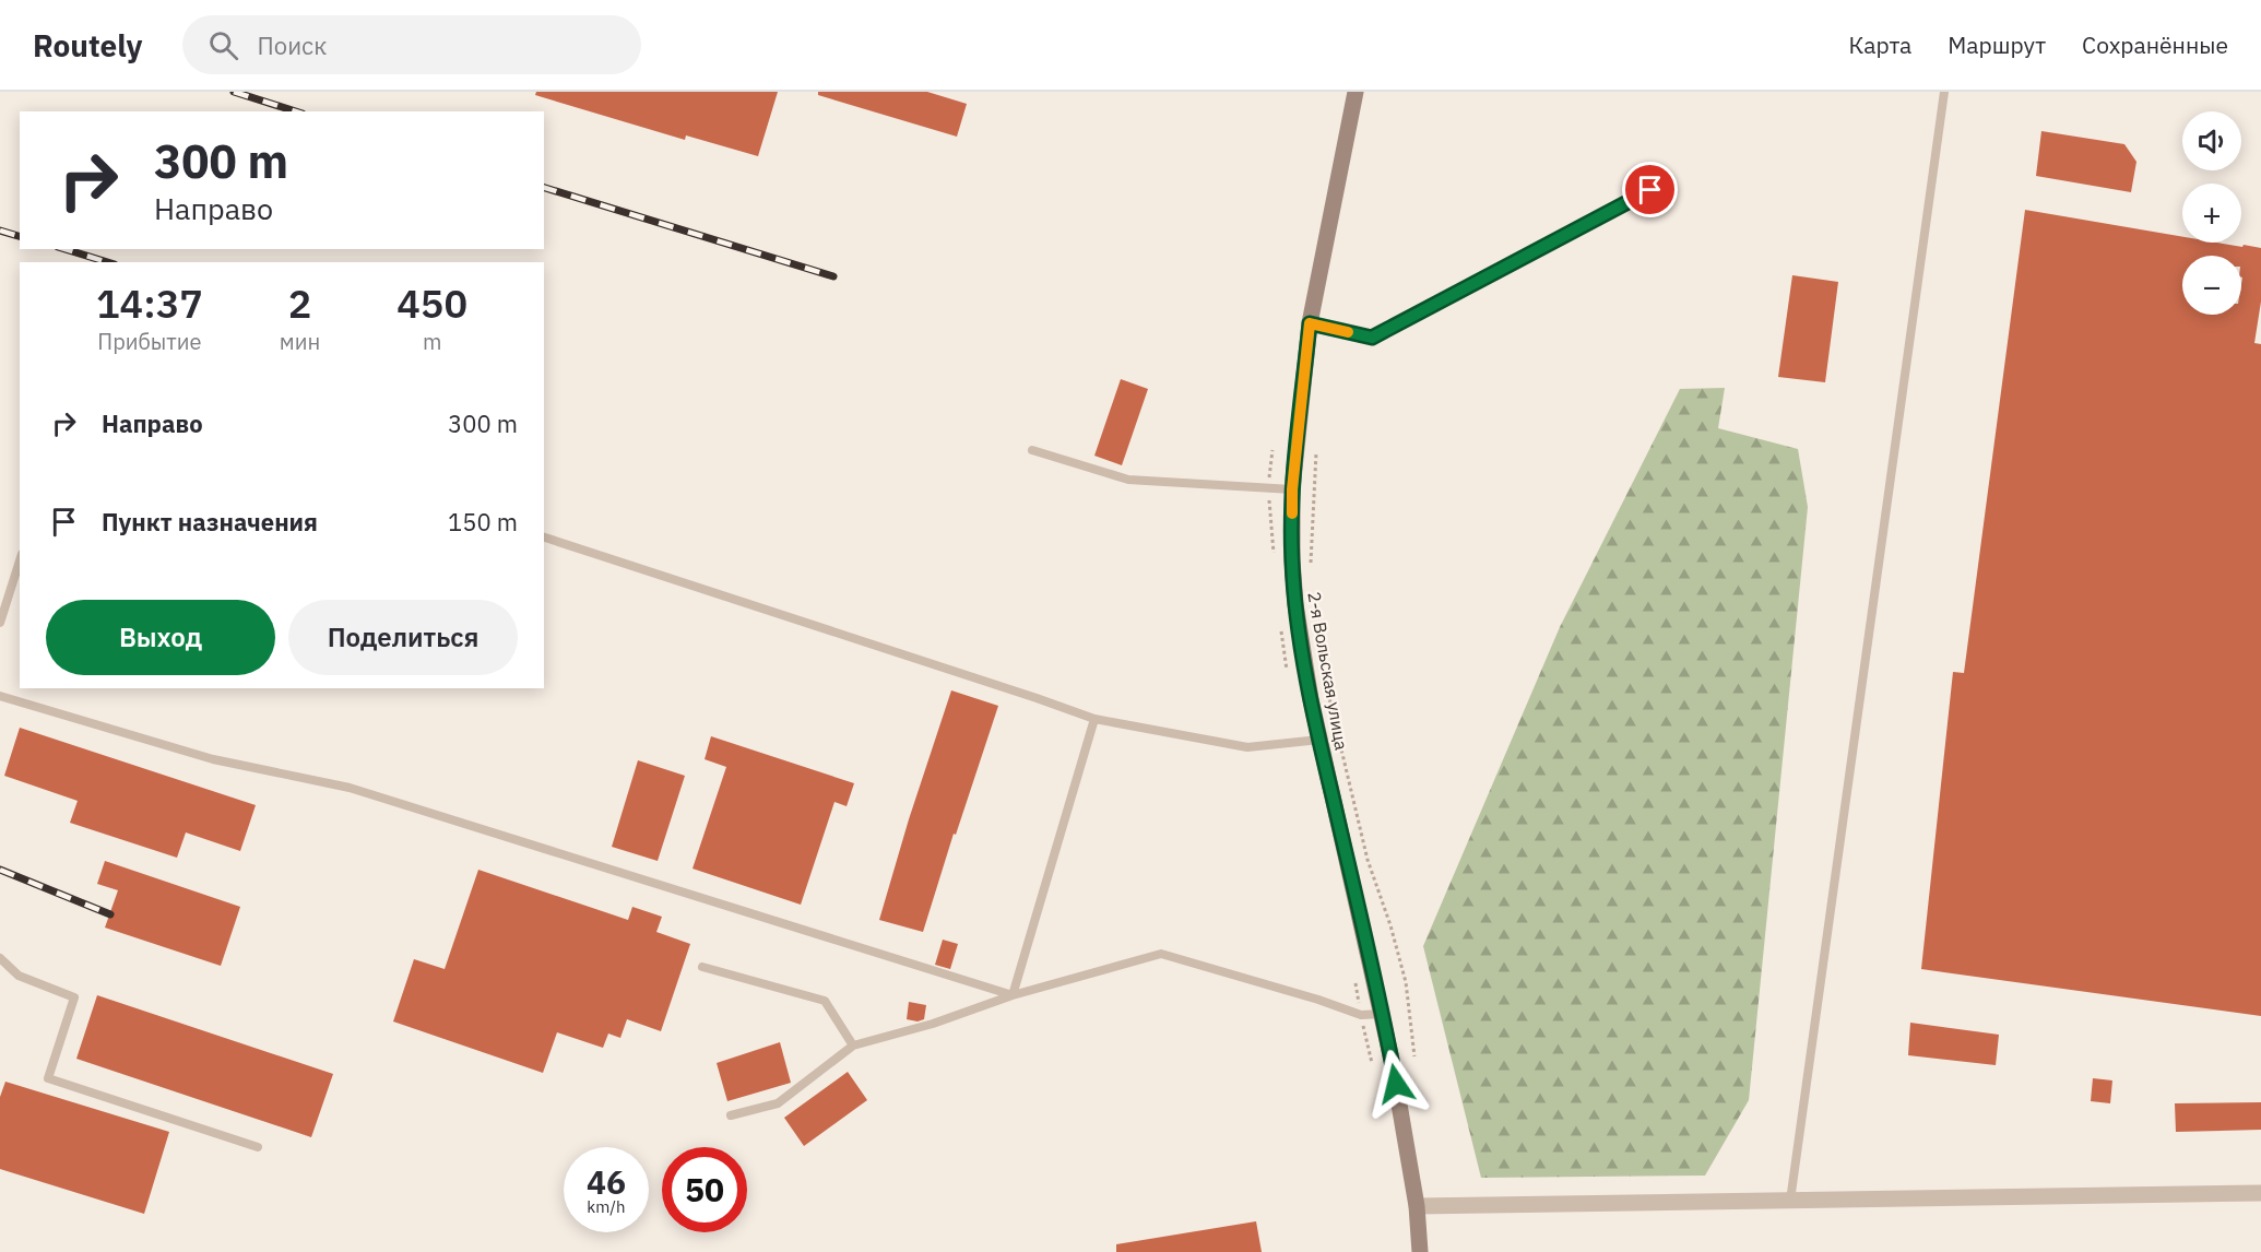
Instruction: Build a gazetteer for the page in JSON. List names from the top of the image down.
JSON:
{
  "streets": {
    "main road": ["2-я Вольская улица"]
  },
  "page": {
    "header": "Routely",
    "search": "Поиск",
    "nav": ["Карта", "Маршрут", "Сохранённые"],
    "map_buttons": ["+", "−"],
    "turn": ["300 m", "Направо"],
    "eta": [
      "14:37",
      "Прибытие",
      "2",
      "мин",
      "450",
      "m"
    ],
    "list": [
      {
        "name": "Направо",
        "value": "300 m"
      },
      {
        "name": "Пункт назначения",
        "value": "150 m"
      }
    ],
    "buttons": ["Выход", "Поделиться"],
    "speed": "46 km/h",
    "limit": "50"
  }
}
